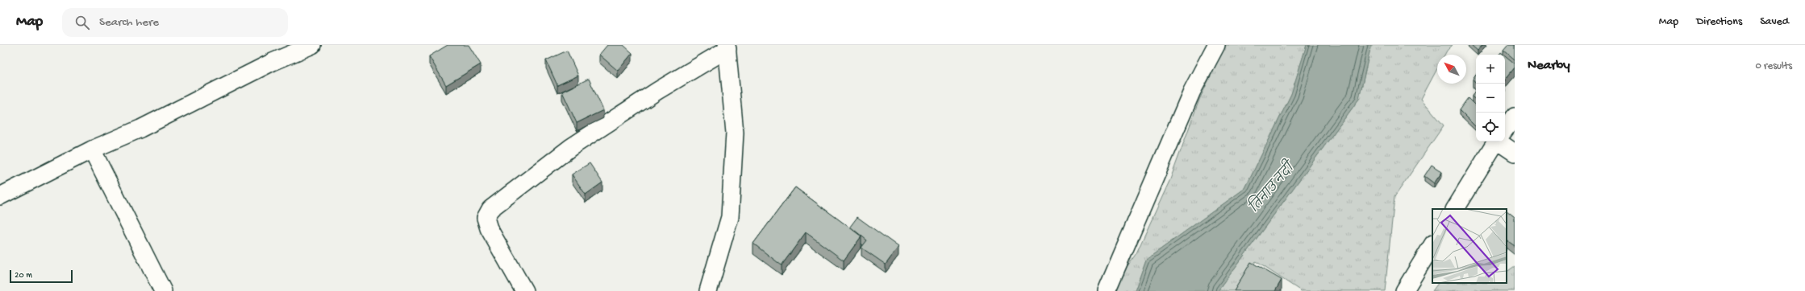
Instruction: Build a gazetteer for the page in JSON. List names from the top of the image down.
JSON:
{
  "water": ["तिनाउ नदी"],
  "scale_bar": "20 m",
  "north": "top left",
  "page": {
    "header": "Map",
    "search": "Search here",
    "nav": ["Map", "Directions", "Saved"],
    "heading": ["Nearby", "0 results"],
    "map_buttons": ["+", "−"],
    "scale": "20 m"
  }
}
